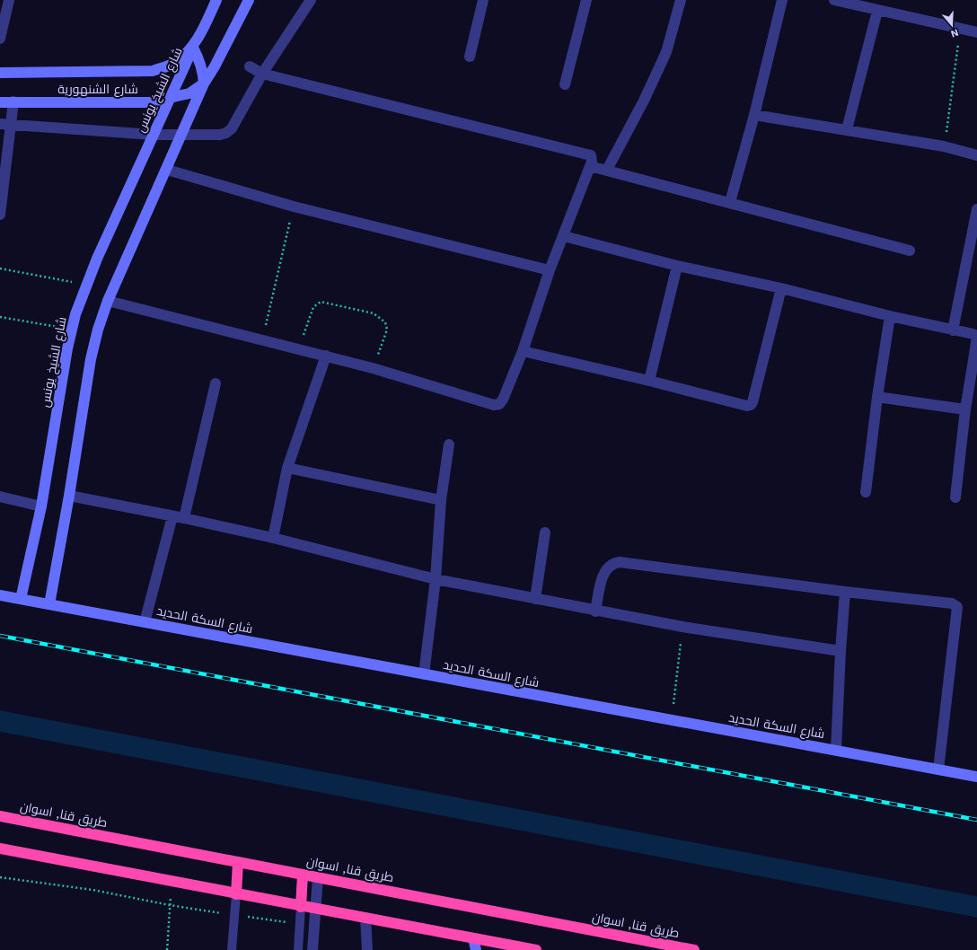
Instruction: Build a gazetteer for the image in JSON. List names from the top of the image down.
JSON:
{
  "streets": {
    "highway": ["طريق قنا, اسوان"],
    "street": ["شارع الشنهورية", "شارع الشيخ يونس", "شارع السكة الحديد"]
  },
  "crossings": [
    ["شارع الشنهورية", "شارع الشيخ يونس"],
    ["شارع الشيخ يونس", "شارع السكة الحديد"]
  ],
  "north": "bottom"
}
